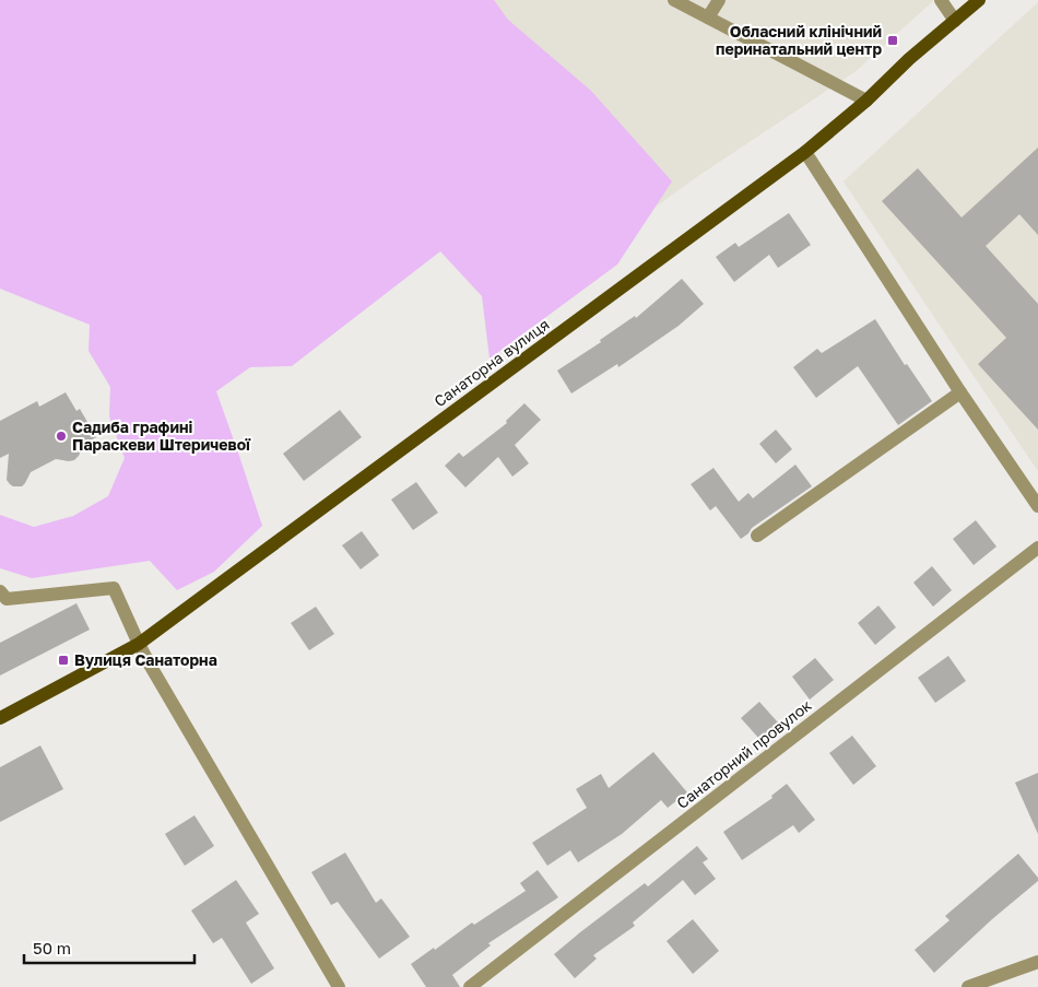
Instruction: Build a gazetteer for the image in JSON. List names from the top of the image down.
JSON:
{
  "streets": {
    "main road": ["Санаторна вулиця"],
    "street": ["Санаторний провулок"]
  },
  "places": {
    "transit": ["Обласний клінічний перинатальний центр", "Вулиця Санаторна"],
    "other": ["Садиба графині Параскеви Штеричевої"]
  },
  "scale_bar": "50 m"
}
